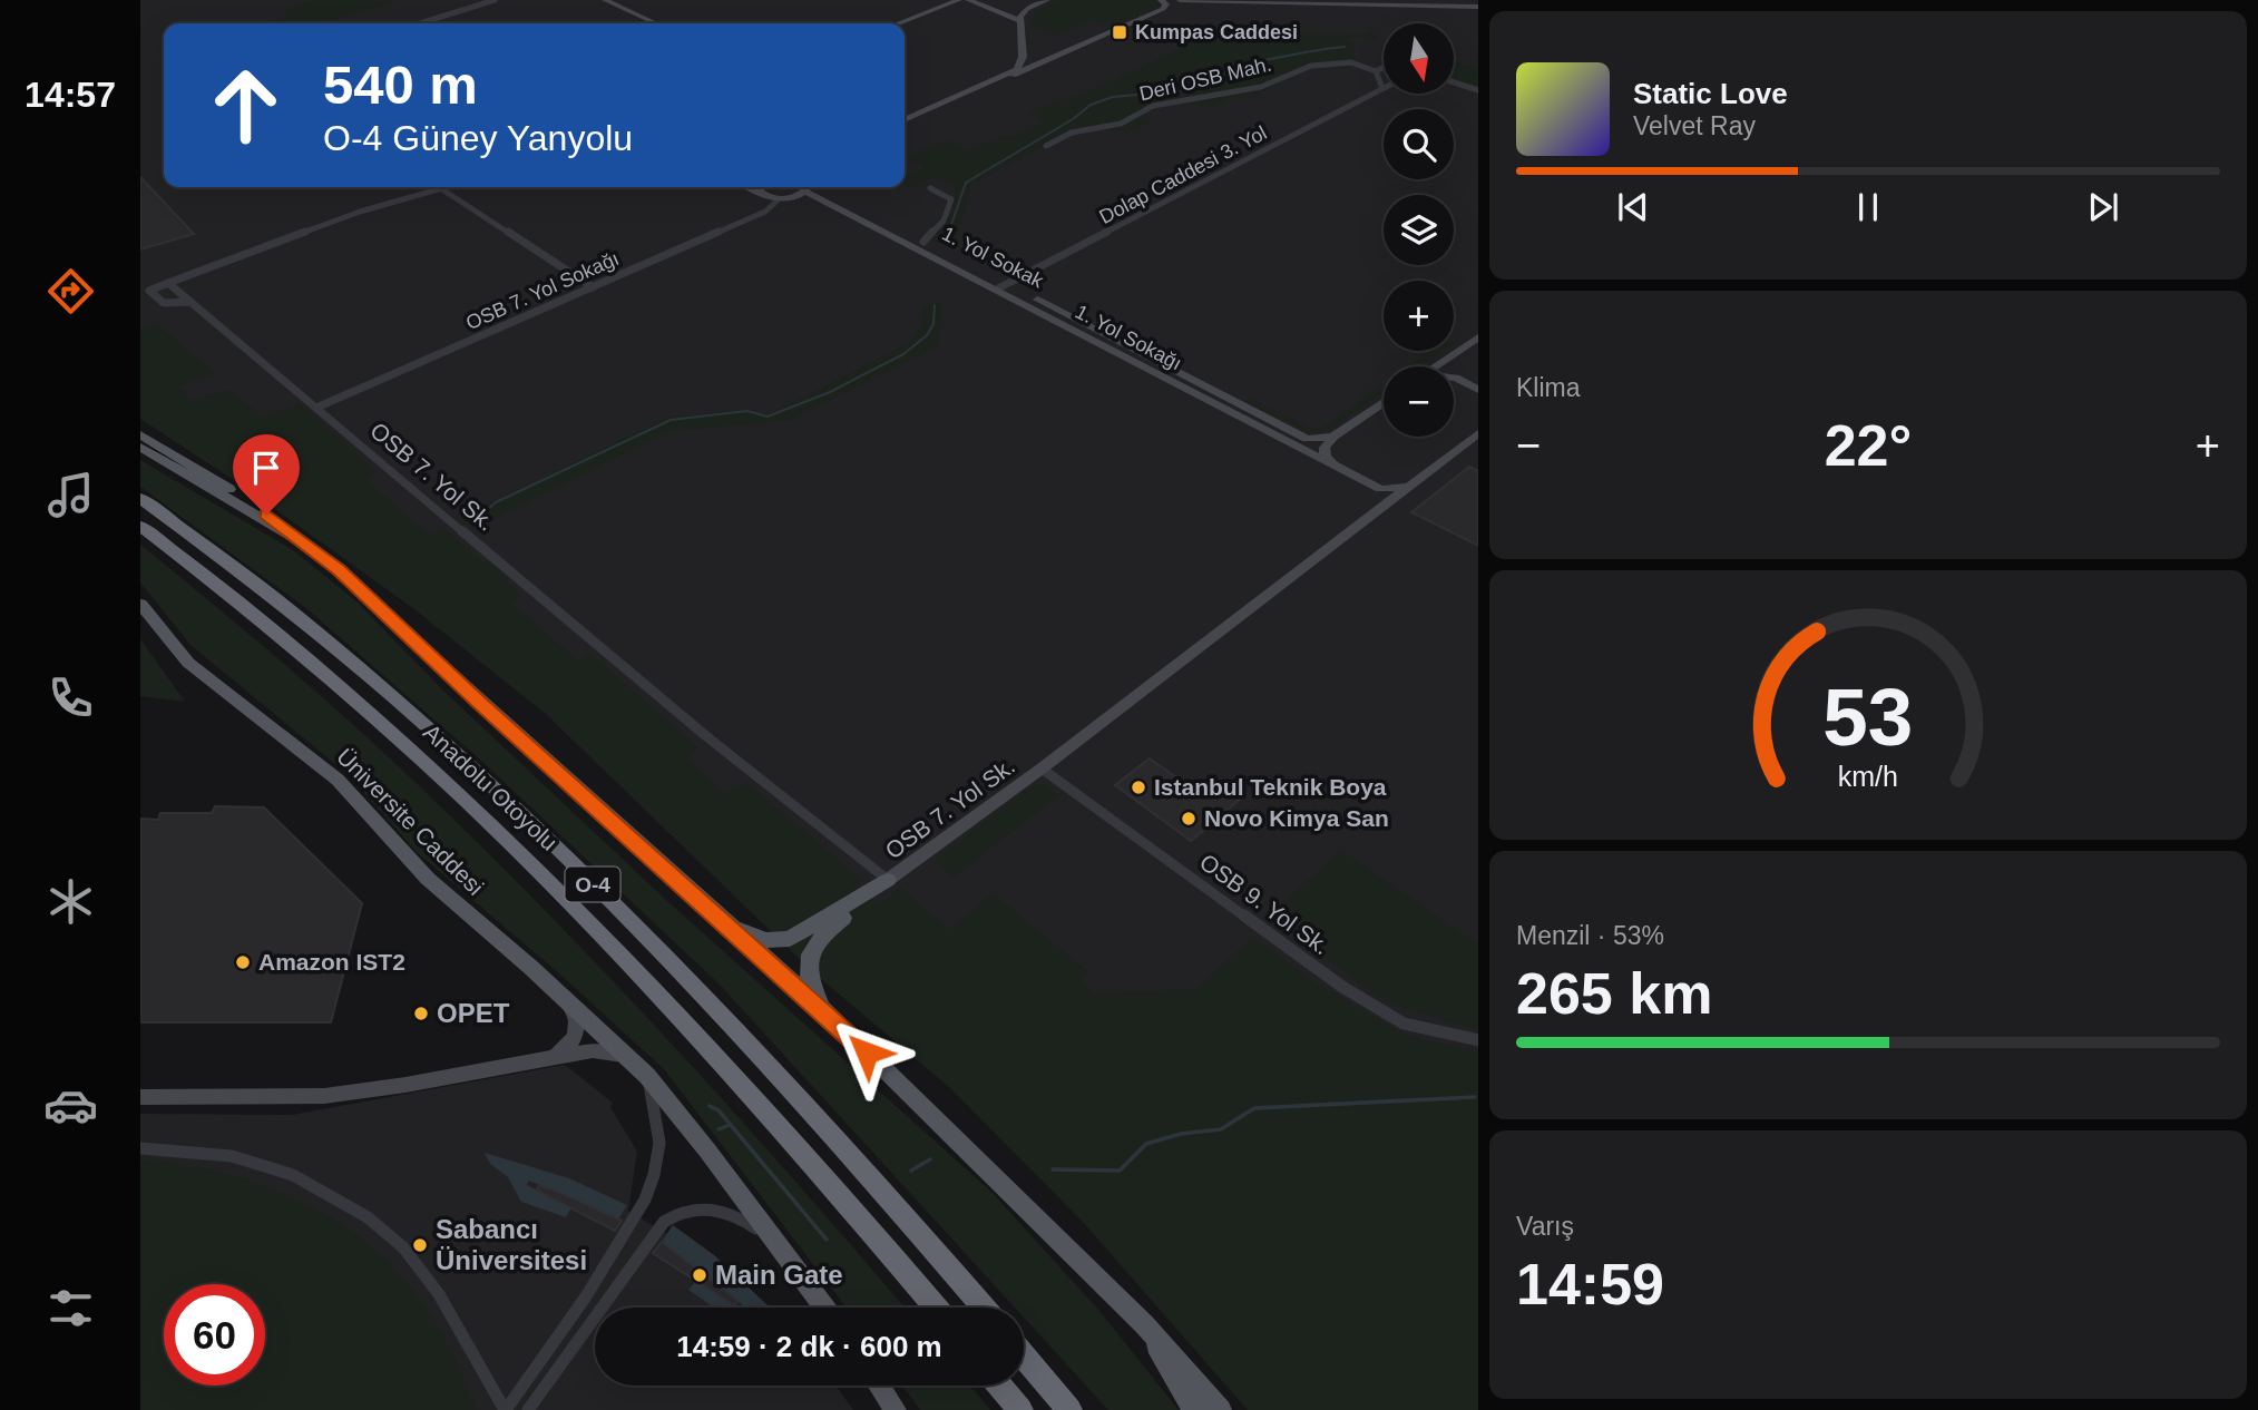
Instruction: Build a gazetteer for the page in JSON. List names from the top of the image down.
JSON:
{
  "streets": {
    "highway": ["Anadolu Otoyolu", "O-4"],
    "main road": ["Üniversite Caddesi"],
    "street": [
      "Deri OSB Mah.",
      "Dolap Caddesi 3. Yol",
      "1. Yol Sokak",
      "OSB 7. Yol Sokağı",
      "1. Yol Sokağı",
      "OSB 7. Yol Sk.",
      "OSB 9. Yol Sk."
    ]
  },
  "crossings": [
    ["Dolap Caddesi 3. Yol", "1. Yol Sokak"],
    ["Dolap Caddesi 3. Yol", "1. Yol Sokağı"],
    ["1. Yol Sokak", "1. Yol Sokağı"],
    ["OSB 7. Yol Sokağı", "OSB 7. Yol Sk."],
    ["OSB 7. Yol Sk.", "OSB 9. Yol Sk."]
  ],
  "places": {
    "transit": ["Kumpas Caddesi"],
    "other": [
      "Istanbul Teknik Boya",
      "Novo Kimya San",
      "Amazon IST2",
      "OPET",
      "Sabancı Üniversitesi",
      "Main Gate"
    ]
  },
  "north": "bottom",
  "page": {
    "tabs": "14:57",
    "map_buttons": ["+", "−"],
    "turn": ["540 m", "O-4 Güney Yanyolu"],
    "song": ["Static Love", "Velvet Ray"],
    "tile": [
      "Klima",
      ["Menzil · 53%", "265 km"],
      ["Varış", "14:59"]
    ],
    "heat": ["−", "22°", "+"],
    "limit": "60",
    "trip": "14:59 · 2 dk · 600 m",
    "gauge": ["53", "km/h"]
  }
}
